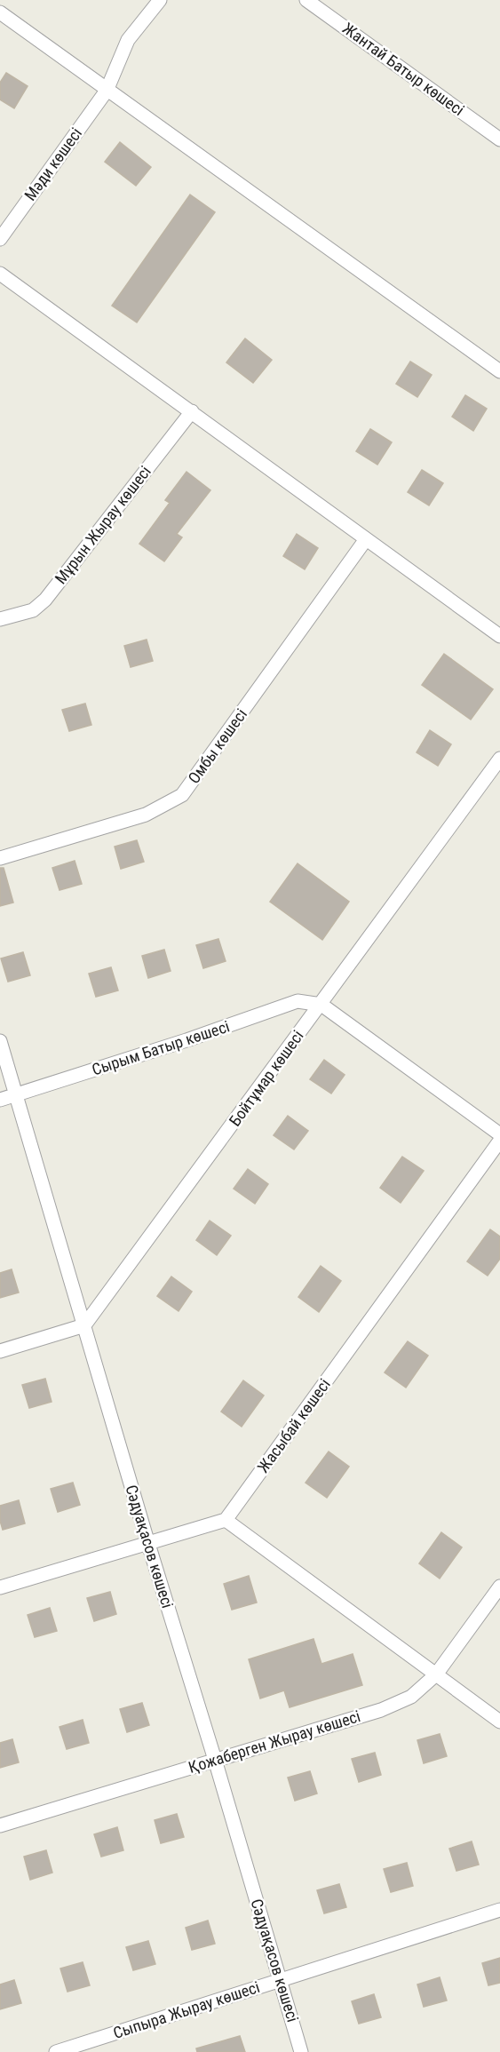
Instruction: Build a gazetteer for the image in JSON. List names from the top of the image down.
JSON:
{
  "streets": {
    "street": [
      "Жантай Батыр көшесі",
      "Мәди көшесі",
      "Мұрын Жырау көшесі",
      "Омбы көшесі",
      "Сырым Батыр көшесі",
      "Бойтұмар көшесі",
      "Жасыбай көшесі",
      "Сәдуақасов көшесі",
      "Қожаберген Жырау көшесі",
      "Сыпыра Жырау көшесі"
    ]
  },
  "crossings": [
    ["Сырым Батыр көшесі", "Бойтұмар көшесі"],
    ["Сырым Батыр көшесі", "Сәдуақасов көшесі"],
    ["Бойтұмар көшесі", "Сәдуақасов көшесі"],
    ["Сәдуақасов көшесі", "Қожаберген Жырау көшесі"],
    ["Сәдуақасов көшесі", "Сыпыра Жырау көшесі"]
  ]
}
